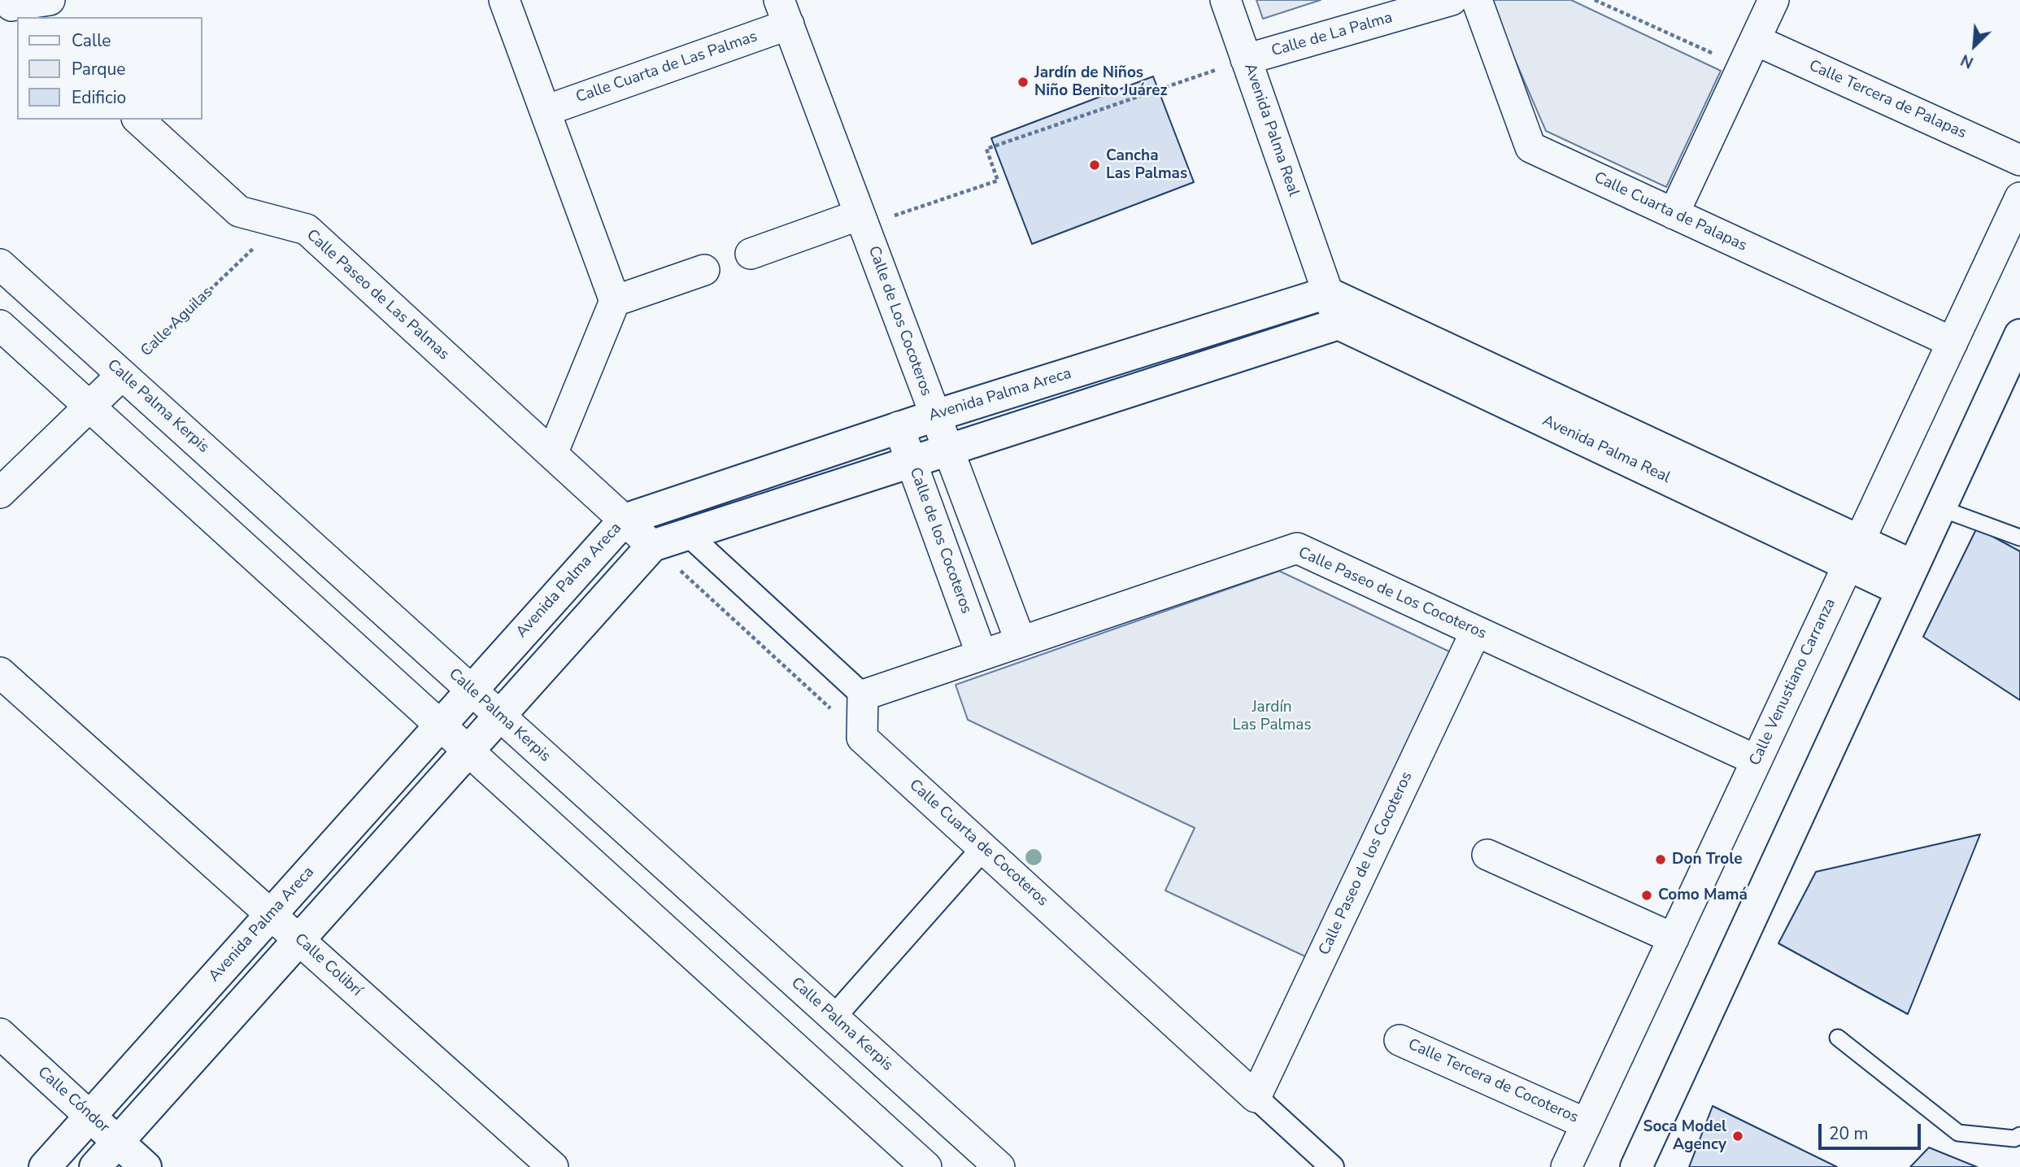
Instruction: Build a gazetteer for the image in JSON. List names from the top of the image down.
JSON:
{
  "streets": {
    "street": [
      "Calle de La Palma",
      "Calle Cuarta de Las Palmas",
      "Calle Tercera de Palapas",
      "Avenida Palma Real",
      "Calle Cuarta de Palapas",
      "Calle Paseo de Las Palmas",
      "Calle de Los Cocoteros",
      "Avenida Palma Areca",
      "Calle Palma Kerpis",
      "Calle de los Cocoteros",
      "Calle Paseo de Los Cocoteros",
      "Calle Venustiano Carranza",
      "Calle Cuarta de Cocoteros",
      "Calle Paseo de los Cocoteros",
      "Calle Colibrí",
      "Calle Tercera de Cocoteros",
      "Calle Cóndor"
    ],
    "path": ["Calle Aguilas"]
  },
  "crossings": [
    ["Calle de La Palma", "Avenida Palma Real"],
    ["Calle Cuarta de Las Palmas", "Calle de Los Cocoteros"],
    ["Avenida Palma Real", "Avenida Palma Areca"],
    ["Avenida Palma Real", "Calle Venustiano Carranza"],
    ["Calle Cuarta de Palapas", "Calle Venustiano Carranza"],
    ["Calle Paseo de Las Palmas", "Calle Aguilas"],
    ["Calle Paseo de Las Palmas", "Avenida Palma Areca"],
    ["Calle de Los Cocoteros", "Avenida Palma Areca"],
    ["Calle de Los Cocoteros", "Calle Paseo de Los Cocoteros"],
    ["Calle Aguilas", "Calle Palma Kerpis"],
    ["Avenida Palma Areca", "Calle Palma Kerpis"],
    ["Avenida Palma Areca", "Calle de los Cocoteros"],
    ["Avenida Palma Areca", "Calle Colibrí"],
    ["Avenida Palma Areca", "Calle Cóndor"],
    ["Calle de los Cocoteros", "Calle Paseo de Los Cocoteros"],
    ["Calle Paseo de Los Cocoteros", "Calle Venustiano Carranza"],
    ["Calle Paseo de Los Cocoteros", "Calle Paseo de los Cocoteros"],
    ["Calle Venustiano Carranza", "Calle Tercera de Cocoteros"],
    ["Calle Cuarta de Cocoteros", "Calle Paseo de los Cocoteros"]
  ],
  "parks": ["Jardín Las Palmas"],
  "places": [
    "Jardín de Niños Niño Benito Juárez",
    "Cancha Las Palmas",
    "Don Trole",
    "Como Mamá",
    "Soca Model Agency"
  ],
  "legend": ["Calle", "Parque", "Edificio"],
  "scale_bar": "20 m",
  "north": "bottom left"
}
